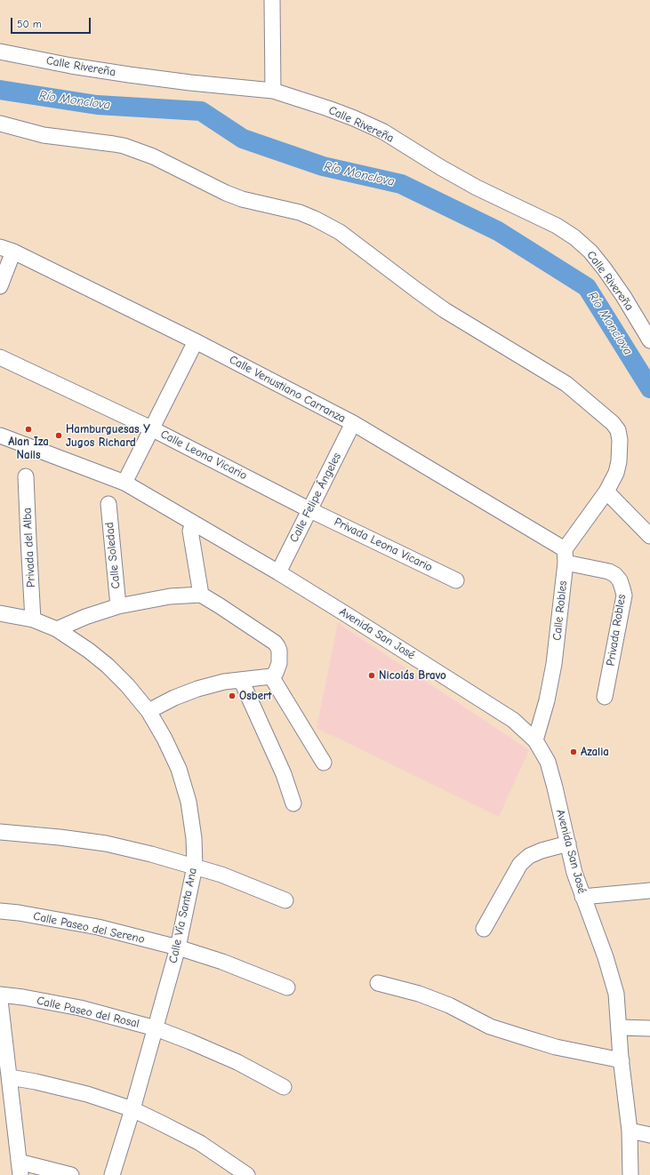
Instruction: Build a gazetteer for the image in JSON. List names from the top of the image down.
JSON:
{
  "streets": {
    "street": [
      "Calle Rivereña",
      "Calle Venustiano Carranza",
      "Calle Leona Vicario",
      "Calle Felipe Ángeles",
      "Privada Leona Vicario",
      "Privada del Alba",
      "Calle Soledad",
      "Calle Robles",
      "Privada Robles",
      "Avenida San José",
      "Calle Vía Santa Ana",
      "Calle Paseo del Sereno",
      "Calle Paseo del Rosal"
    ]
  },
  "crossings": [
    ["Calle Venustiano Carranza", "Calle Felipe Ángeles"],
    ["Calle Venustiano Carranza", "Calle Robles"],
    ["Calle Venustiano Carranza", "Privada Robles"],
    ["Calle Leona Vicario", "Calle Felipe Ángeles"],
    ["Calle Leona Vicario", "Privada Leona Vicario"],
    ["Calle Felipe Ángeles", "Privada Leona Vicario"],
    ["Calle Felipe Ángeles", "Avenida San José"],
    ["Privada del Alba", "Calle Vía Santa Ana"],
    ["Calle Robles", "Privada Robles"],
    ["Calle Robles", "Avenida San José"],
    ["Calle Vía Santa Ana", "Calle Paseo del Sereno"],
    ["Calle Vía Santa Ana", "Calle Paseo del Rosal"]
  ],
  "water": ["Río Monclova"],
  "places": [
    "Alan Iza Nails",
    "Hamburguesas Y Jugos Richard",
    "Nicolás Bravo",
    "Osbert",
    "Azalia"
  ],
  "scale_bar": "50 m"
}
